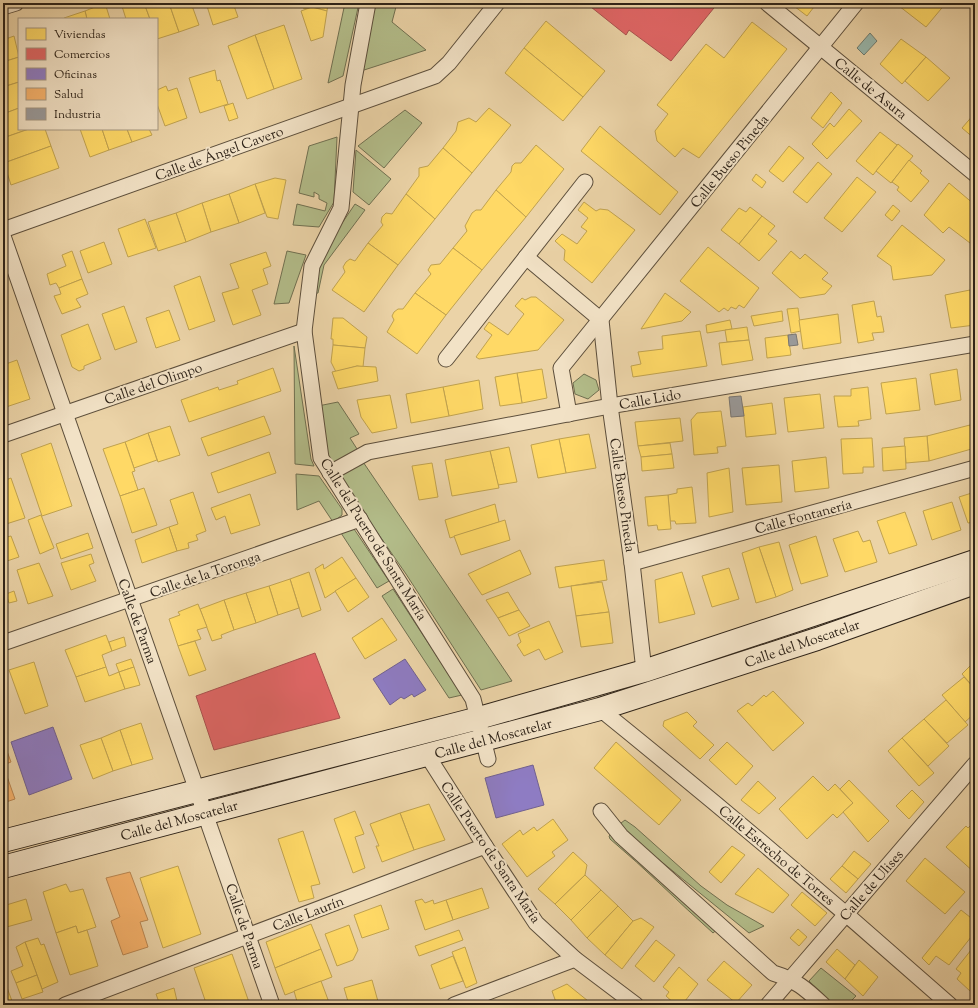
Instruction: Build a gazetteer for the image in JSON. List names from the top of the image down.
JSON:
{
  "streets": {
    "street": [
      "Calle de Asura",
      "Calle de Ángel Cavero",
      "Calle Bueso Pineda",
      "Calle del Olimpo",
      "Calle Lido",
      "Calle Fontanería",
      "Calle del Puerto de Santa María",
      "Calle de la Toronga",
      "Calle de Parma",
      "Calle del Moscatelar",
      "Calle Puerto de Santa María",
      "Calle Estrecho de Torres",
      "Calle de Ulises",
      "Calle Laurín"
    ]
  },
  "crossings": [
    ["Calle de Asura", "Calle Bueso Pineda"],
    ["Calle de Ángel Cavero", "Calle del Puerto de Santa María"],
    ["Calle Bueso Pineda", "Calle Lido"],
    ["Calle Bueso Pineda", "Calle Fontanería"],
    ["Calle Bueso Pineda", "Calle del Moscatelar"],
    ["Calle del Olimpo", "Calle del Puerto de Santa María"],
    ["Calle del Olimpo", "Calle de Parma"],
    ["Calle Lido", "Calle del Puerto de Santa María"],
    ["Calle del Puerto de Santa María", "Calle de la Toronga"],
    ["Calle del Puerto de Santa María", "Calle del Moscatelar"],
    ["Calle de la Toronga", "Calle de Parma"],
    ["Calle de Parma", "Calle del Moscatelar"],
    ["Calle de Parma", "Calle Laurín"],
    ["Calle del Moscatelar", "Calle Puerto de Santa María"],
    ["Calle del Moscatelar", "Calle Estrecho de Torres"],
    ["Calle Puerto de Santa María", "Calle Laurín"],
    ["Calle Estrecho de Torres", "Calle de Ulises"]
  ],
  "legend": [
    "Viviendas",
    "Comercios",
    "Oficinas",
    "Salud",
    "Industria"
  ]
}
